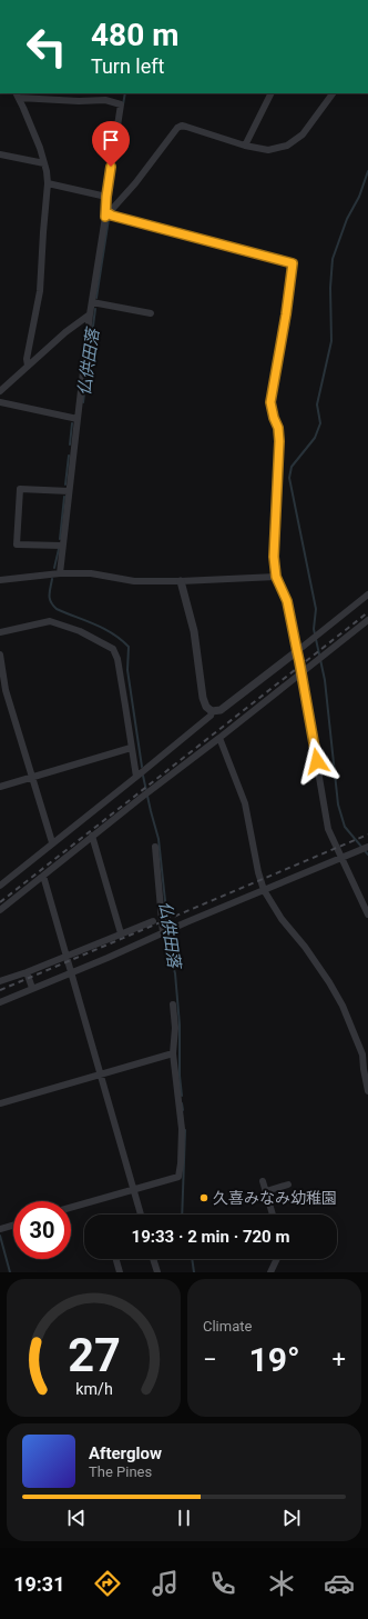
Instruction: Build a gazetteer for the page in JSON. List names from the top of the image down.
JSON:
{
  "water": ["仏供田落"],
  "places": ["久喜みなみ幼稚園"],
  "page": {
    "turn": ["480 m", "Turn left"],
    "limit": "30",
    "trip": "19:33 · 2 min · 720 m",
    "tile": "Climate",
    "heat": ["−", "19°", "+"],
    "song": ["Afterglow", "The Pines"],
    "tabs": "19:31",
    "gauge": ["27", "km/h"]
  }
}
